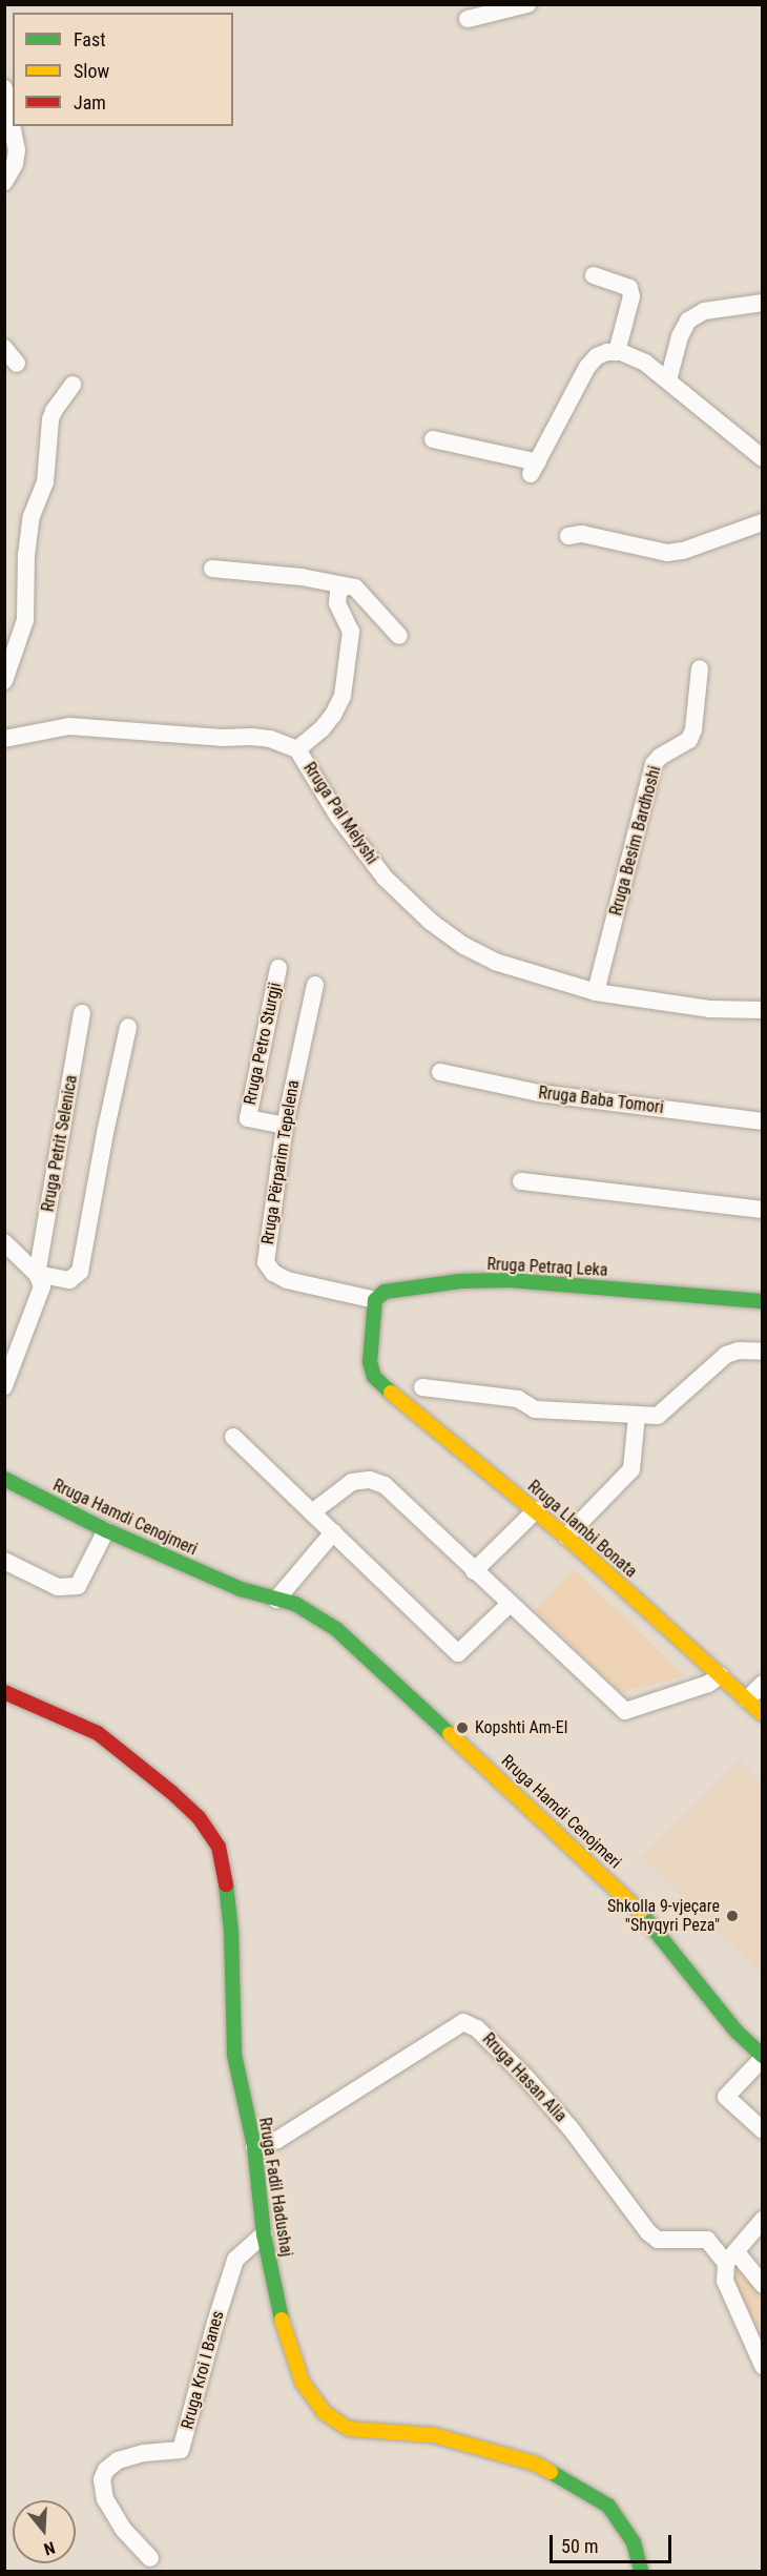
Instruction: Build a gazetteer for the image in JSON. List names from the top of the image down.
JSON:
{
  "streets": {
    "street": [
      "Rruga Pal Melyshi",
      "Rruga Besim Bardhoshi",
      "Rruga Petro Sturgji",
      "Rruga Baba Tomori",
      "Rruga Petrit Selenica",
      "Rruga Përparim Tepelena",
      "Rruga Petraq Leka",
      "Rruga Hamdi Cenojmeri",
      "Rruga Llambi Bonata",
      "Rruga Hasan Alia",
      "Rruga Fadil Hadushaj",
      "Rruga Kroi I Banes"
    ]
  },
  "crossings": [
    ["Rruga Pal Melyshi", "Rruga Besim Bardhoshi"],
    ["Rruga Petro Sturgji", "Rruga Përparim Tepelena"],
    ["Rruga Përparim Tepelena", "Rruga Petraq Leka"],
    ["Rruga Përparim Tepelena", "Rruga Llambi Bonata"],
    ["Rruga Petraq Leka", "Rruga Llambi Bonata"],
    ["Rruga Hasan Alia", "Rruga Fadil Hadushaj"],
    ["Rruga Fadil Hadushaj", "Rruga Kroi I Banes"]
  ],
  "places": ["Kopshti Am-El", "Shkolla 9-vjeçare \"Shyqyri Peza\""],
  "legend": ["Fast", "Slow", "Jam"],
  "scale_bar": "50 m",
  "north": "bottom"
}
